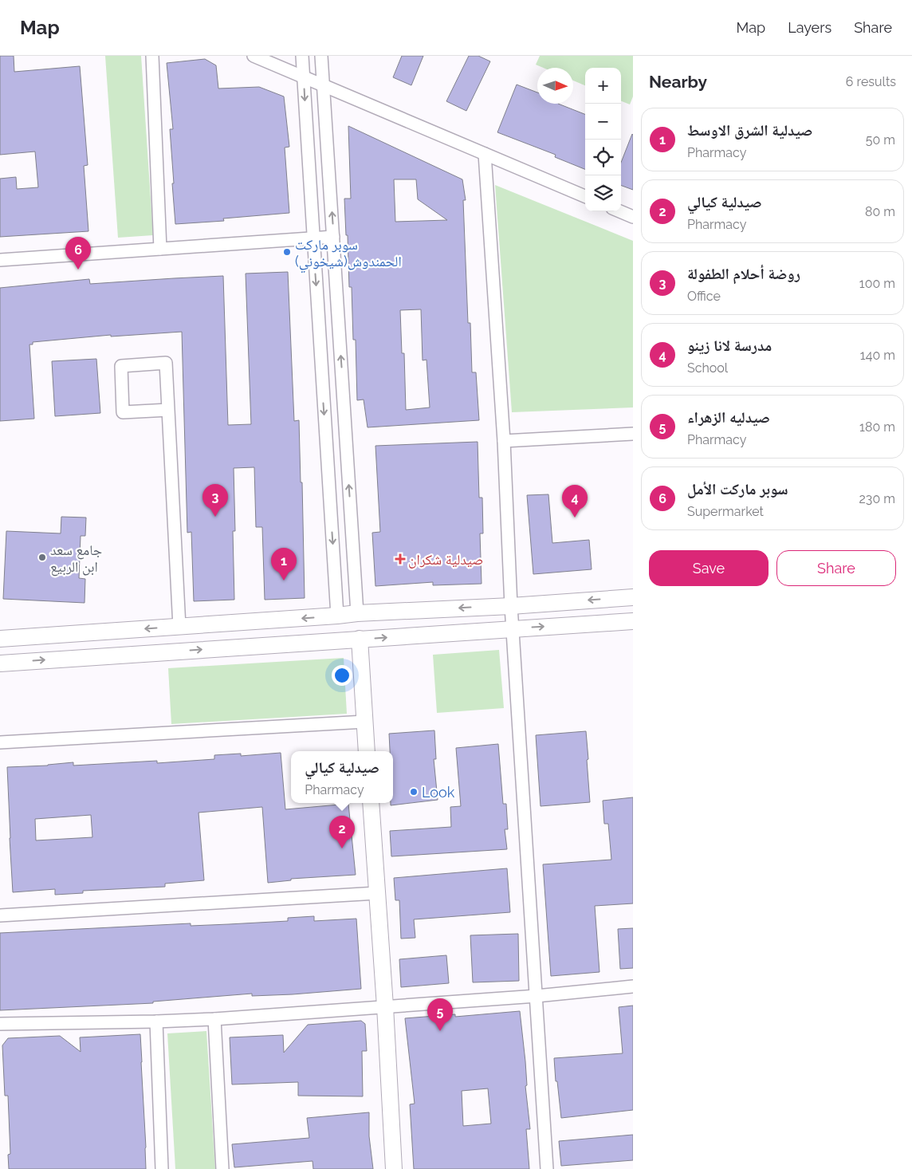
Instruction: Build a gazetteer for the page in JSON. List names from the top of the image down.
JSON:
{
  "places": {
    "other": ["سوبر ماركت الحمندوش(شيخوني)", "جامع سعد ابن الربيع", "Look"],
    "health": ["صيدلية شكران"]
  },
  "north": "right",
  "page": {
    "header": "Map",
    "nav": ["Map", "Layers", "Share"],
    "heading": ["Nearby", "6 results"],
    "map_buttons": ["+", "−"],
    "list": [
      {
        "mark": "1",
        "name": "صيدلية الشرق الاوسط",
        "note": "Pharmacy",
        "value": "50 m"
      },
      {
        "mark": "2",
        "name": "صيدلية كيالي",
        "note": "Pharmacy",
        "value": "80 m"
      },
      {
        "mark": "3",
        "name": "روضة أحلام الطفولة",
        "note": "Office",
        "value": "100 m"
      },
      {
        "mark": "4",
        "name": "مدرسة لانا زينو",
        "note": "School",
        "value": "140 m"
      },
      {
        "mark": "5",
        "name": "صيدليه الزهراء",
        "note": "Pharmacy",
        "value": "180 m"
      },
      {
        "mark": "6",
        "name": "سوبر ماركت الأمل",
        "note": "Supermarket",
        "value": "230 m"
      }
    ],
    "pins": [
      "6",
      "3",
      "4",
      "1",
      "2",
      "5"
    ],
    "buttons": ["Save", "Share"],
    "popup": ["صيدلية كيالي", "Pharmacy"]
  }
}
